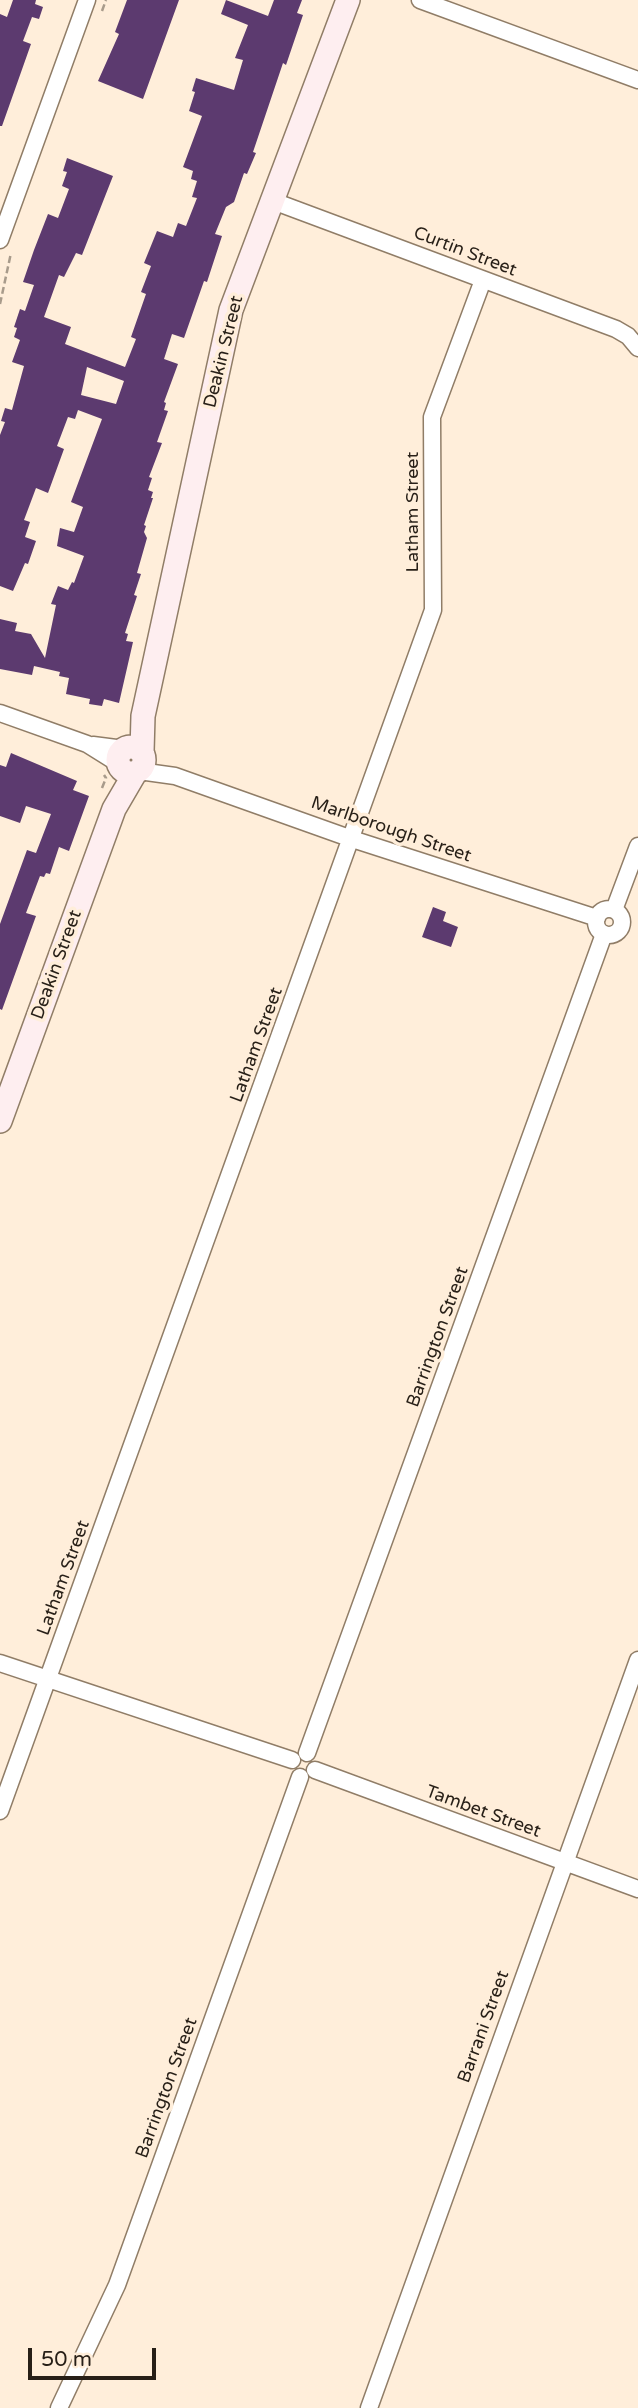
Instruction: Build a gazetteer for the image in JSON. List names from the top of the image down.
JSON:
{
  "streets": {
    "street": [
      "Curtin Street",
      "Deakin Street",
      "Latham Street",
      "Marlborough Street",
      "Barrington Street",
      "Tambet Street",
      "Barrani Street"
    ]
  },
  "crossings": [
    ["Curtin Street", "Deakin Street"],
    ["Curtin Street", "Latham Street"],
    ["Deakin Street", "Marlborough Street"],
    ["Latham Street", "Marlborough Street"],
    ["Marlborough Street", "Barrington Street"],
    ["Barrington Street", "Tambet Street"],
    ["Tambet Street", "Barrani Street"]
  ],
  "scale_bar": "50 m"
}
